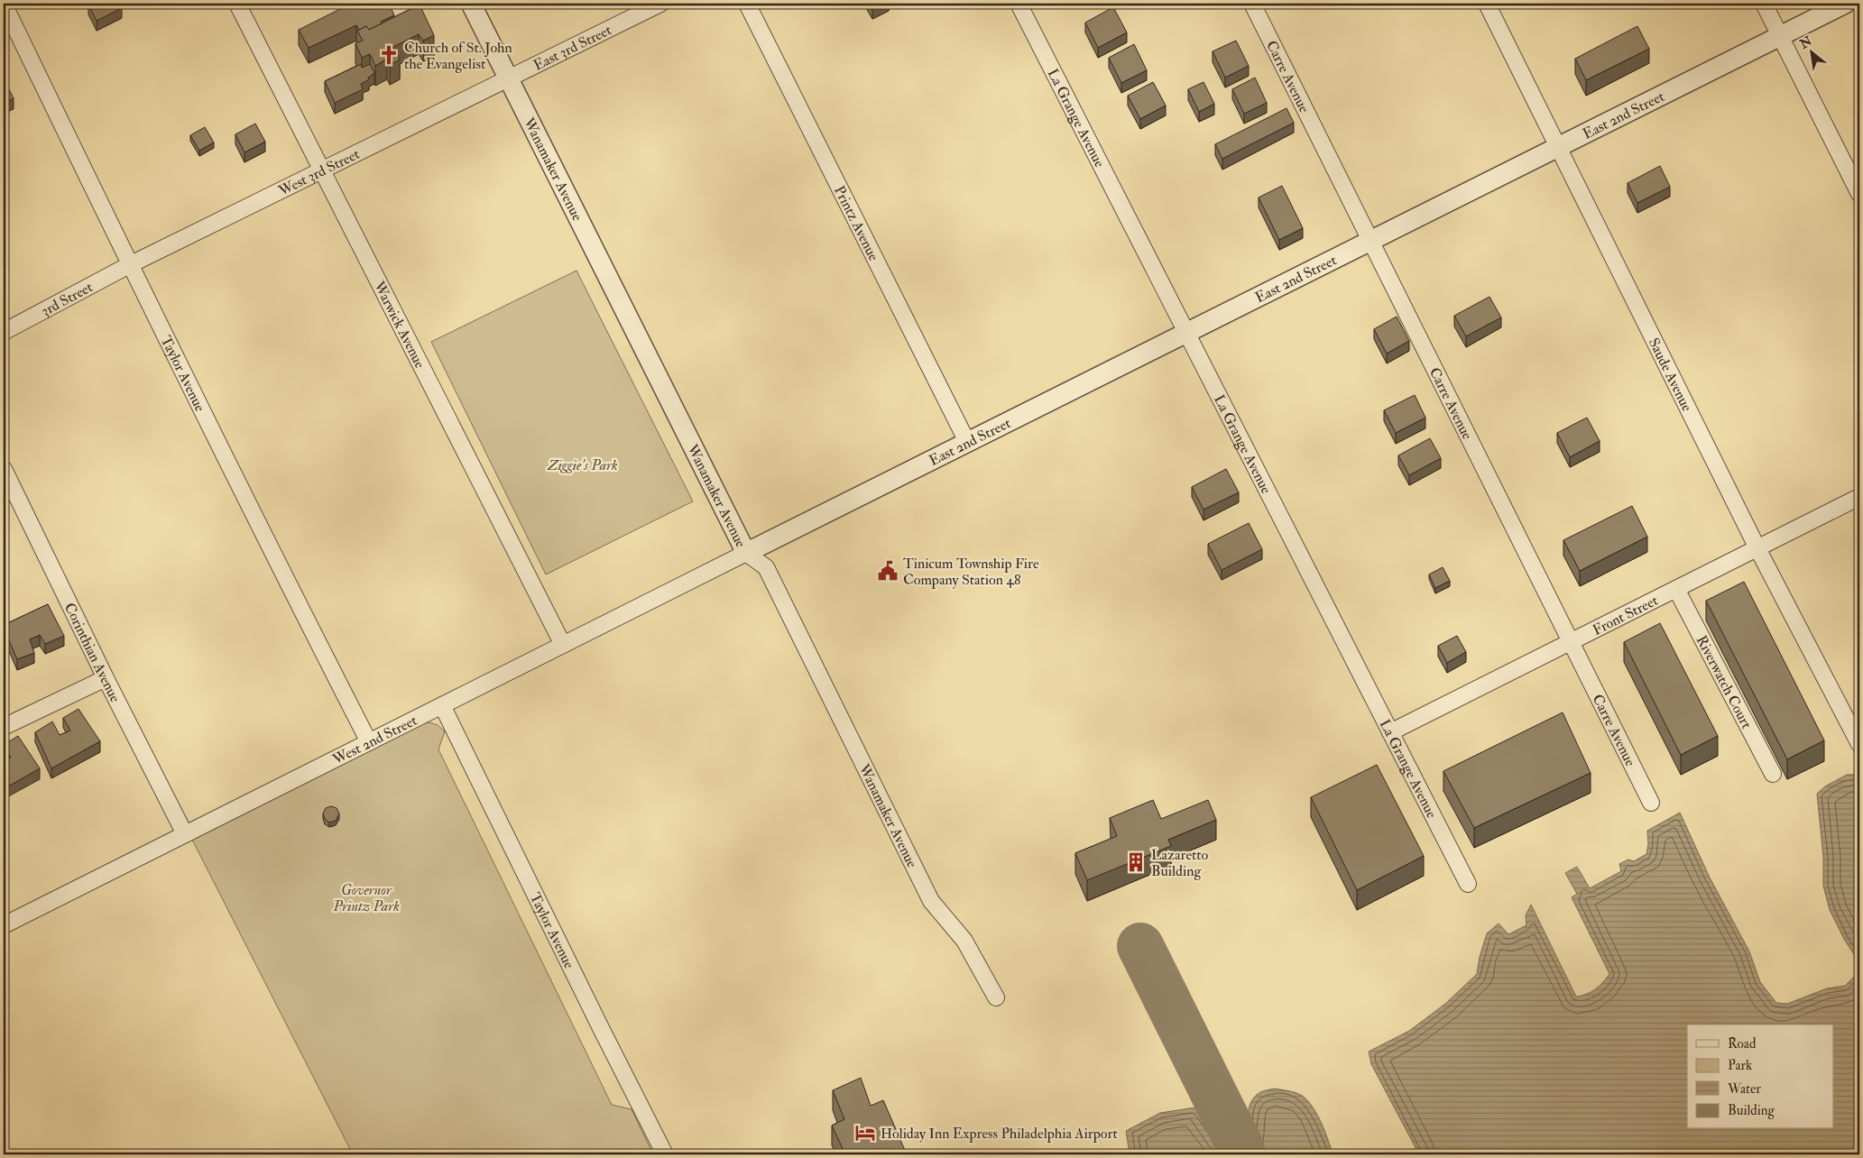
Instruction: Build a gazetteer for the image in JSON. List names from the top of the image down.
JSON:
{
  "streets": {
    "street": [
      "East 3rd Street",
      "Carre Avenue",
      "East 2nd Street",
      "La Grange Avenue",
      "Wanamaker Avenue",
      "West 3rd Street",
      "Printz Avenue",
      "3rd Street",
      "Warwick Avenue",
      "Taylor Avenue",
      "Saude Avenue",
      "Front Street",
      "Corinthian Avenue",
      "Riverwatch Court",
      "West 2nd Street"
    ]
  },
  "crossings": [
    ["East 3rd Street", "Wanamaker Avenue"],
    ["East 3rd Street", "West 3rd Street"],
    ["Carre Avenue", "East 2nd Street"],
    ["Carre Avenue", "Front Street"],
    ["East 2nd Street", "La Grange Avenue"],
    ["East 2nd Street", "Wanamaker Avenue"],
    ["East 2nd Street", "Printz Avenue"],
    ["East 2nd Street", "Saude Avenue"],
    ["East 2nd Street", "West 2nd Street"],
    ["La Grange Avenue", "Front Street"],
    ["Wanamaker Avenue", "West 3rd Street"],
    ["Wanamaker Avenue", "West 2nd Street"],
    ["West 3rd Street", "3rd Street"],
    ["West 3rd Street", "Warwick Avenue"],
    ["West 3rd Street", "Taylor Avenue"],
    ["3rd Street", "Taylor Avenue"],
    ["Warwick Avenue", "West 2nd Street"],
    ["Taylor Avenue", "West 2nd Street"],
    ["Saude Avenue", "Front Street"],
    ["Front Street", "Riverwatch Court"],
    ["Corinthian Avenue", "West 2nd Street"]
  ],
  "parks": ["Ziggie's Park", "Governor Printz Park"],
  "places": {
    "church": ["Church of St. John the Evangelist"],
    "public building": ["Tinicum Township Fire Company Station 48"],
    "building": ["Lazaretto Building"],
    "hotel": ["Holiday Inn Express Philadelphia Airport"]
  },
  "legend": [
    "Road",
    "Park",
    "Water",
    "Building"
  ],
  "north": "top left"
}
